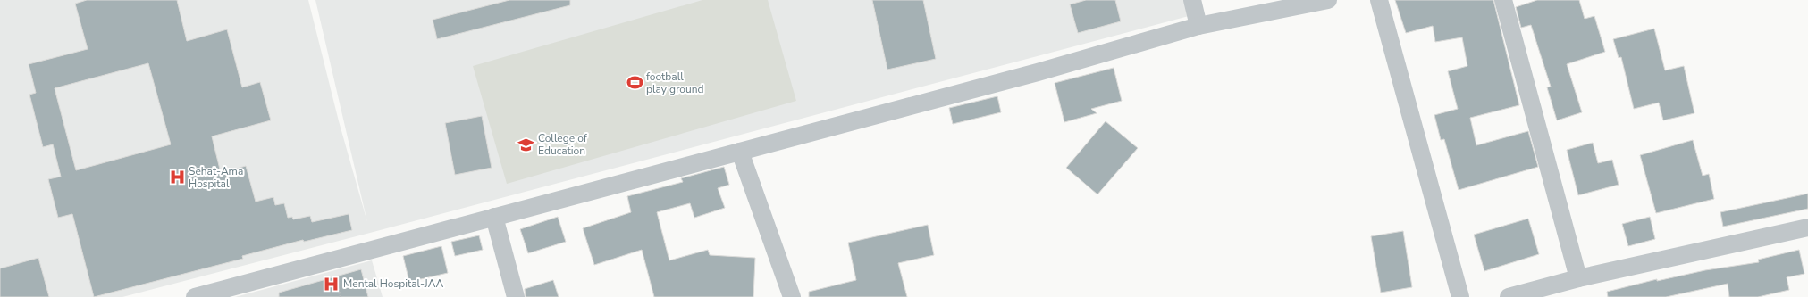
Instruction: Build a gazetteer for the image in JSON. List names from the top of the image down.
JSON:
{
  "places": {
    "sports": ["football play ground"],
    "school or university": ["College of Education"],
    "hospital": ["Sehat-Ama Hospital", "Mental Hospital-JAA"]
  }
}
